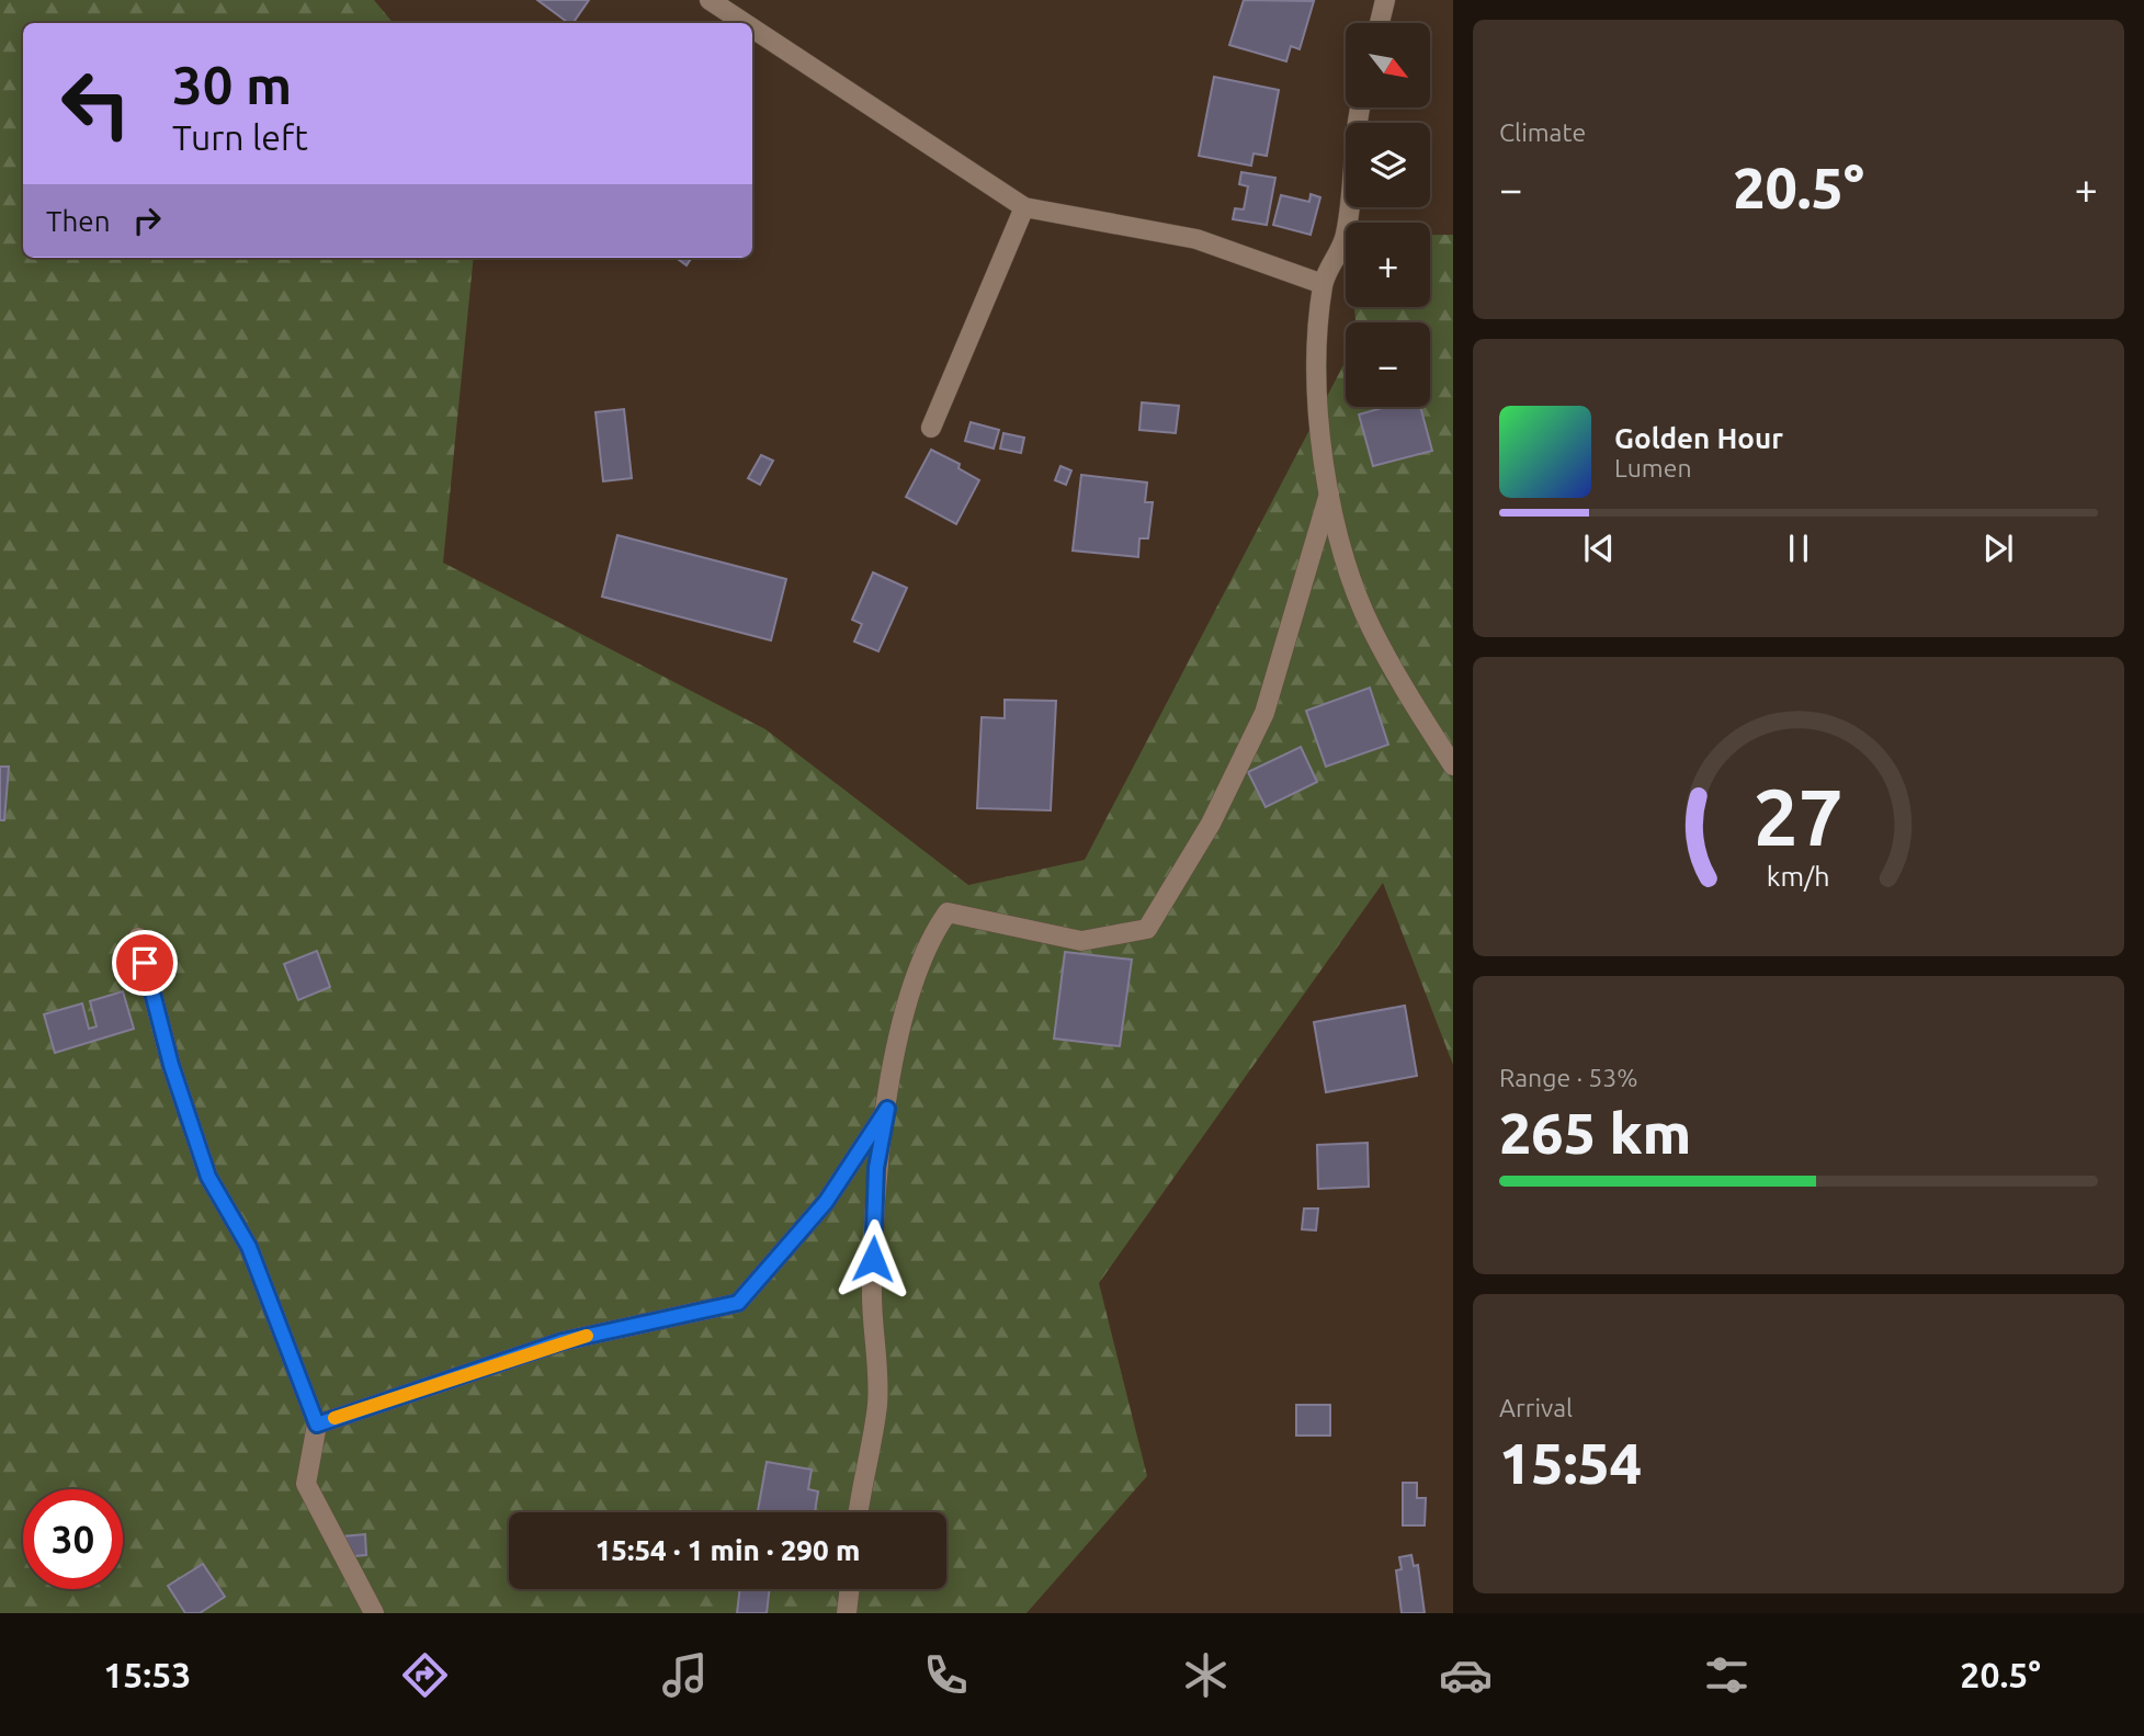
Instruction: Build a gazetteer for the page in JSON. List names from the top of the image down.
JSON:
{
  "north": "bottom right",
  "page": {
    "tile": [
      "Climate",
      ["Range · 53%", "265 km"],
      ["Arrival", "15:54"]
    ],
    "map_buttons": ["+", "−"],
    "turn": ["30 m", "Turn left"],
    "heat": ["−", "20.5°", "+"],
    "then": "Then",
    "song": ["Golden Hour", "Lumen"],
    "limit": "30",
    "trip": "15:54 · 1 min · 290 m",
    "tabs": ["15:53", "20.5°"],
    "gauge": ["27", "km/h"]
  }
}
